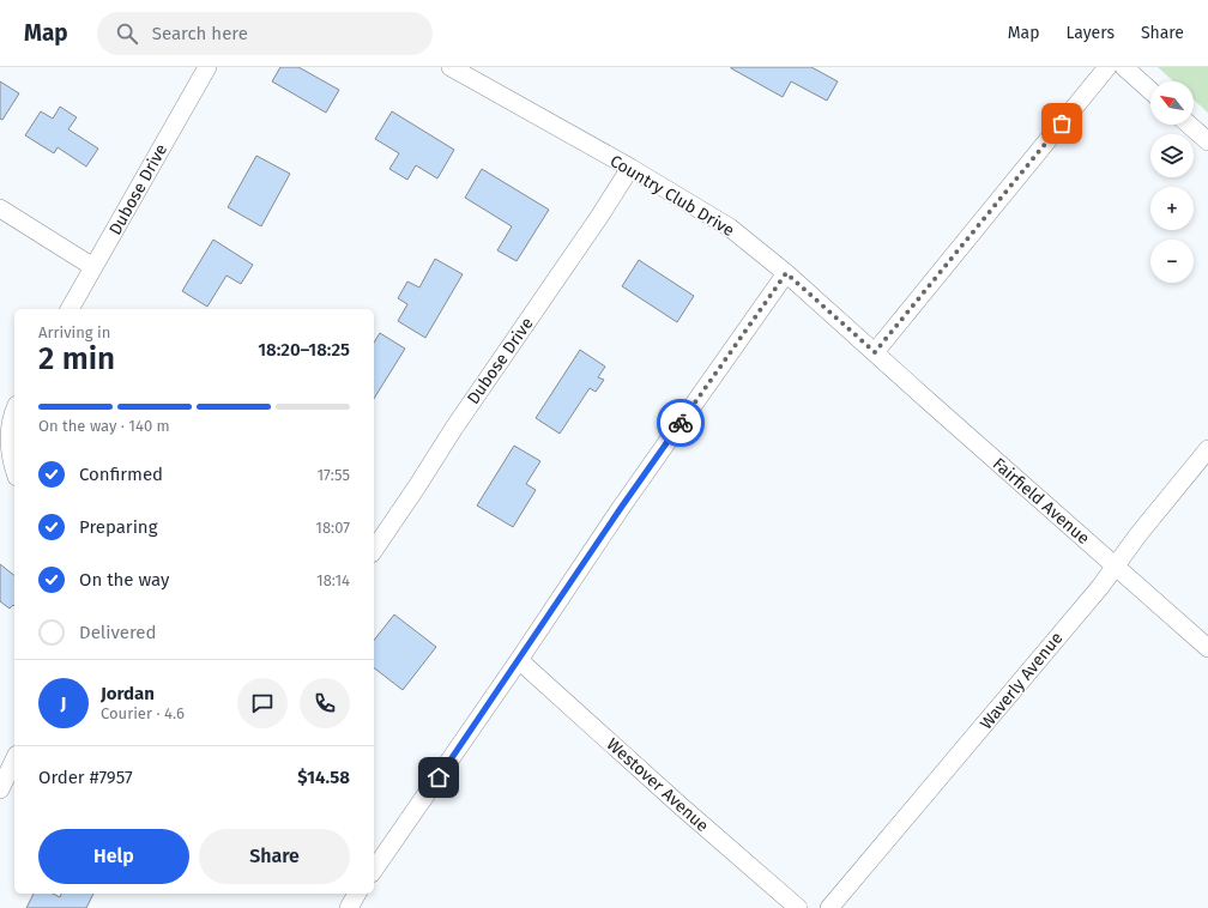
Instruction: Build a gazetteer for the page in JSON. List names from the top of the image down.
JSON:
{
  "streets": {
    "street": [
      "Dubose Drive",
      "Country Club Drive",
      "Fairfield Avenue",
      "Waverly Avenue",
      "Westover Avenue"
    ]
  },
  "crossings": [
    ["Dubose Drive", "Country Club Drive"],
    ["Country Club Drive", "Fairfield Avenue"],
    ["Fairfield Avenue", "Waverly Avenue"]
  ],
  "north": "top left",
  "page": {
    "header": "Map",
    "search": "Search here",
    "nav": ["Map", "Layers", "Share"],
    "map_buttons": ["+", "−"],
    "heading": ["2 min", "Arriving in", "18:20–18:25"],
    "panel": [
      "Jordan",
      "Courier · 4.6",
      "Order #7957",
      "$14.58"
    ],
    "bar": "On the way · 140 m",
    "list": [
      ["Confirmed", "17:55"],
      ["Preparing", "18:07"],
      ["On the way", "18:14"],
      "Delivered"
    ],
    "round": "J",
    "buttons": ["Help", "Share"]
  }
}
